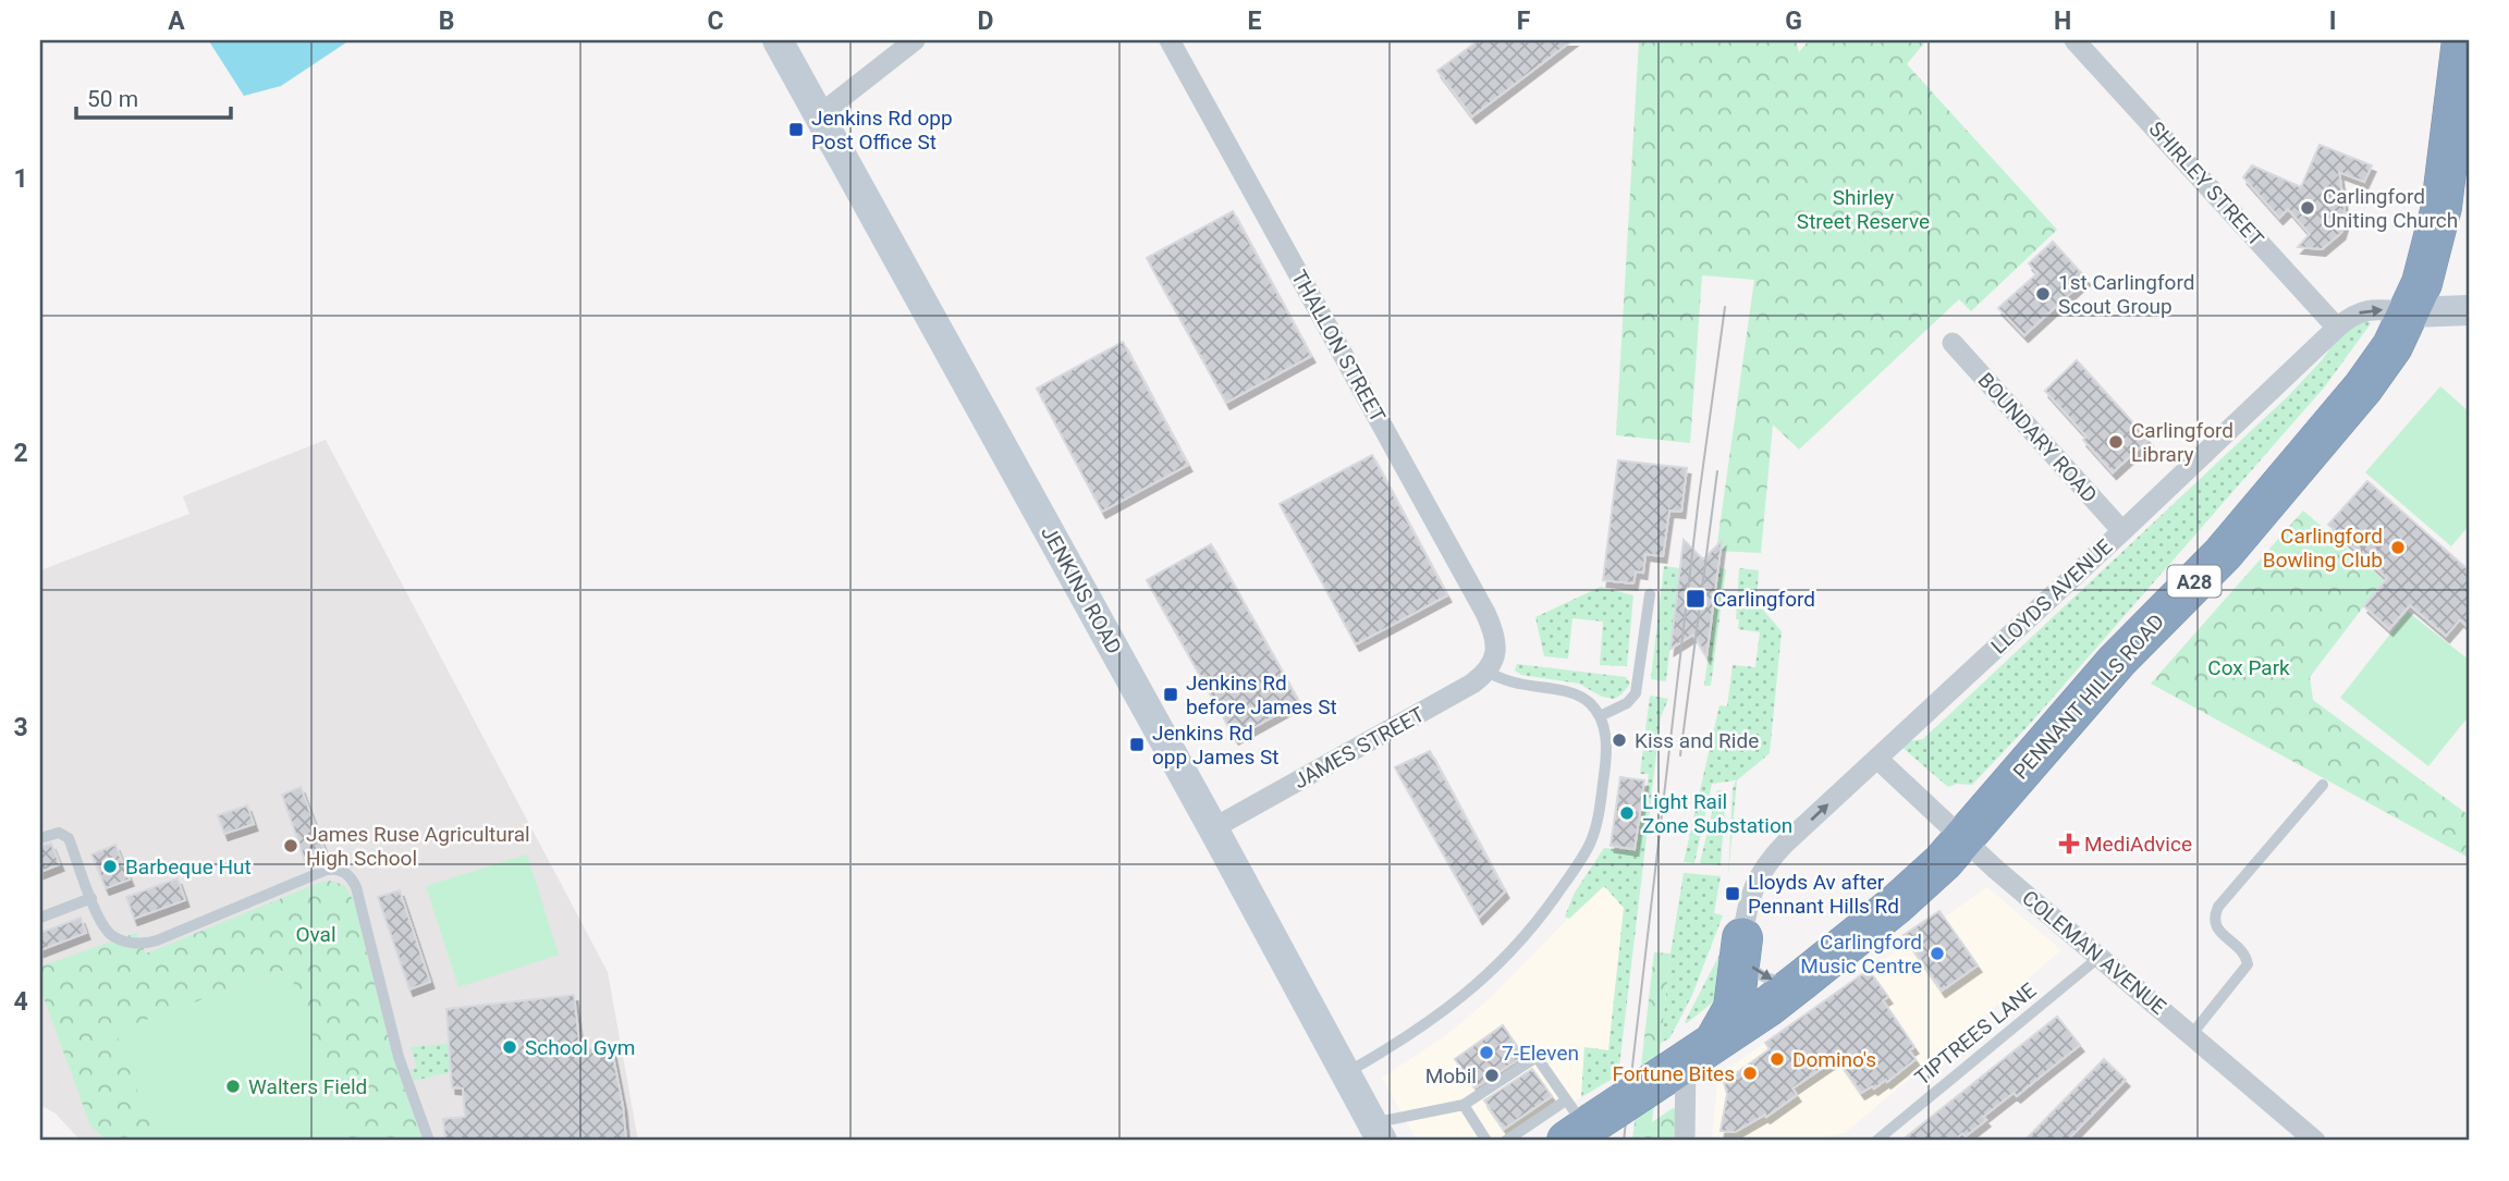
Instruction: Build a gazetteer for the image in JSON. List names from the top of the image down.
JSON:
{
  "streets": {
    "highway": ["A28", "PENNANT HILLS ROAD"],
    "main road": ["JENKINS ROAD"],
    "street": [
      "SHIRLEY STREET",
      "THALLON STREET",
      "BOUNDARY ROAD",
      "LLOYDS AVENUE",
      "JAMES STREET",
      "COLEMAN AVENUE"
    ],
    "lane": ["TIPTREES LANE"]
  },
  "crossings": [
    ["SHIRLEY STREET", "LLOYDS AVENUE"],
    ["THALLON STREET", "JAMES STREET"],
    ["BOUNDARY ROAD", "LLOYDS AVENUE"],
    ["JENKINS ROAD", "JAMES STREET"],
    ["LLOYDS AVENUE", "PENNANT HILLS ROAD"],
    ["LLOYDS AVENUE", "COLEMAN AVENUE"],
    ["PENNANT HILLS ROAD", "COLEMAN AVENUE"],
    ["COLEMAN AVENUE", "TIPTREES LANE"]
  ],
  "parks": ["Shirley Street Reserve", "Cox Park", "Oval"],
  "places": {
    "transit": [
      "Jenkins Rd opp Post Office St",
      "Carlingford",
      "Jenkins Rd before James St",
      "Jenkins Rd opp James St",
      "Lloyds Av after Pennant Hills Rd"
    ],
    "other": [
      "Carlingford Uniting Church",
      "1st Carlingford Scout Group",
      "Carlingford Library",
      "Carlingford Bowling Club",
      "Kiss and Ride",
      "Light Rail Zone Substation",
      "James Ruse Agricultural High School",
      "Barbeque Hut",
      "Carlingford Music Centre",
      "School Gym",
      "7-Eleven",
      "Domino's",
      "Fortune Bites",
      "Mobil",
      "Walters Field"
    ],
    "health": ["MediAdvice"]
  },
  "scale_bar": "50 m",
  "grid": {
    "columns": [
      "A",
      "B",
      "C",
      "D",
      "E",
      "F",
      "G",
      "H",
      "I"
    ],
    "rows": [
      "1",
      "2",
      "3",
      "4"
    ]
  }
}
